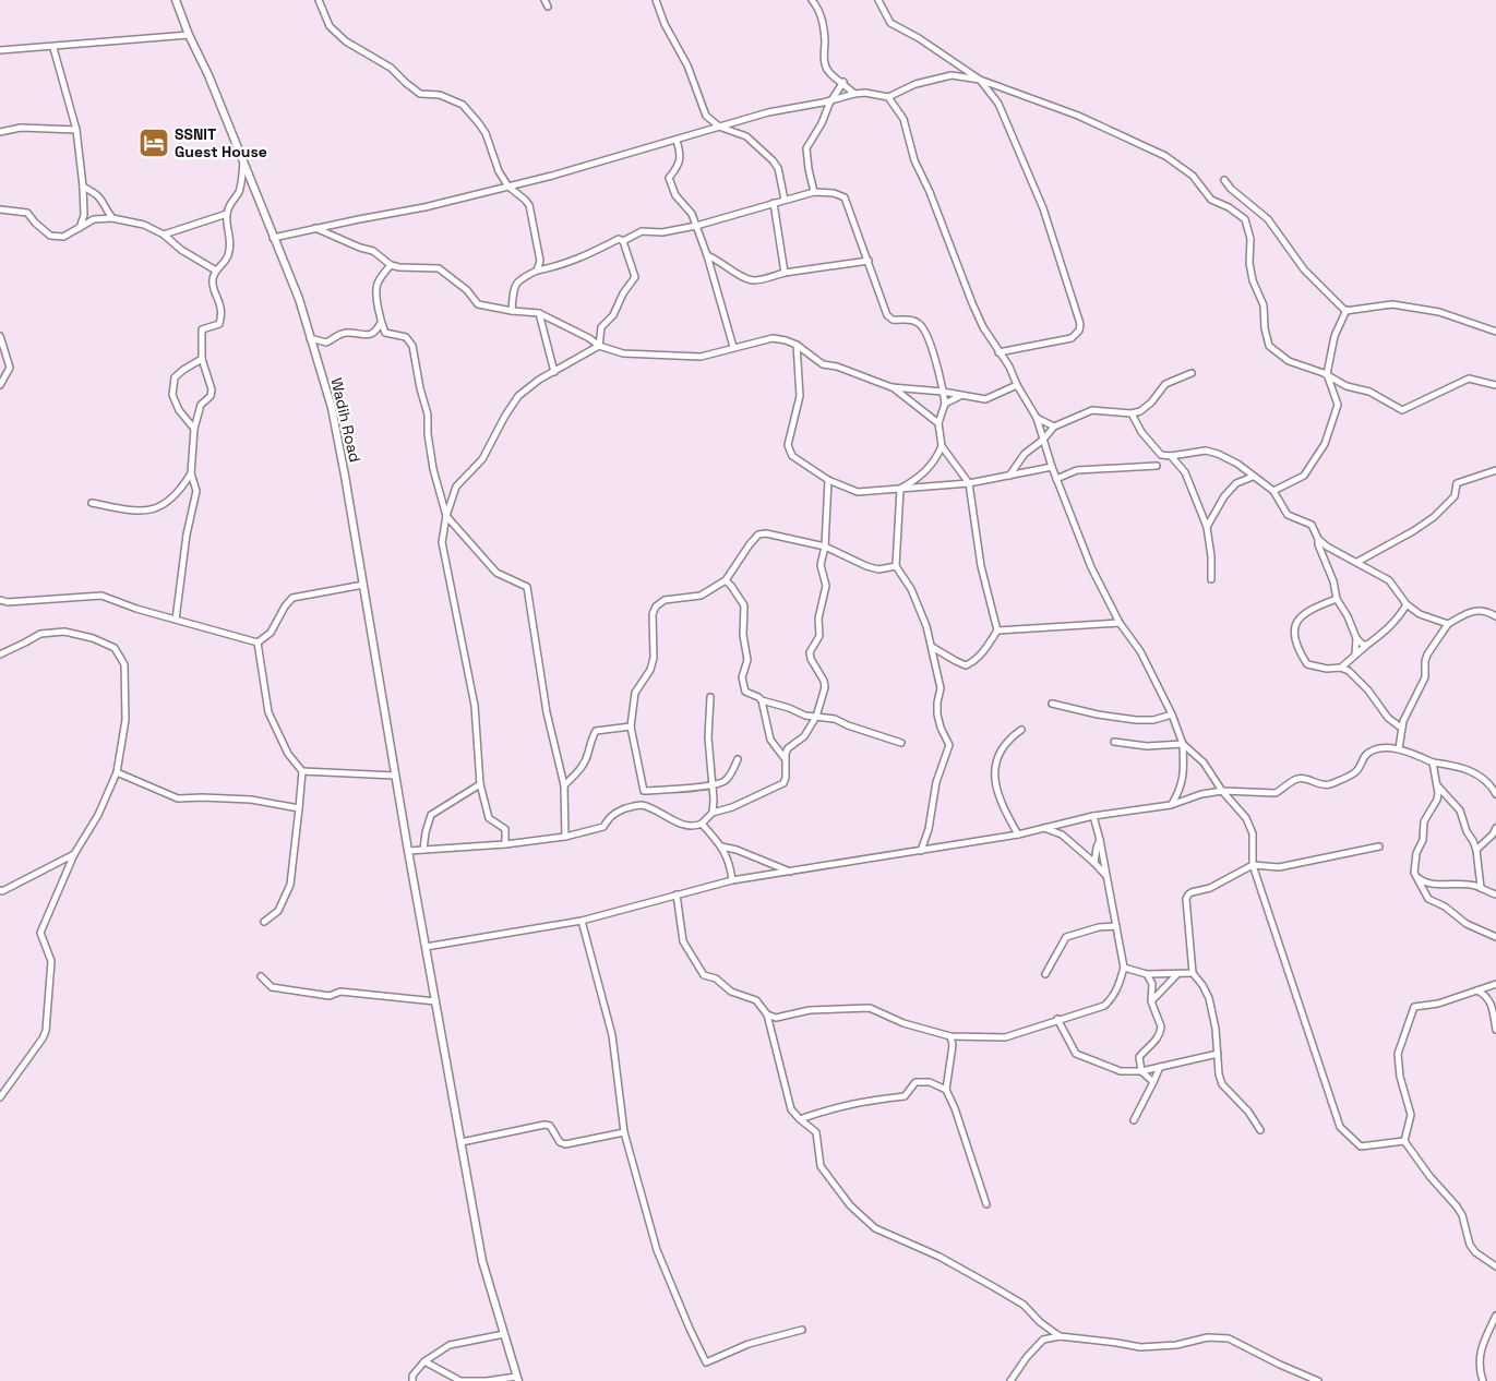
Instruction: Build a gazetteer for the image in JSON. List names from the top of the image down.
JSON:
{
  "streets": {
    "street": ["Wadih Road"]
  },
  "places": {
    "hotel": ["SSNIT Guest House"]
  }
}
